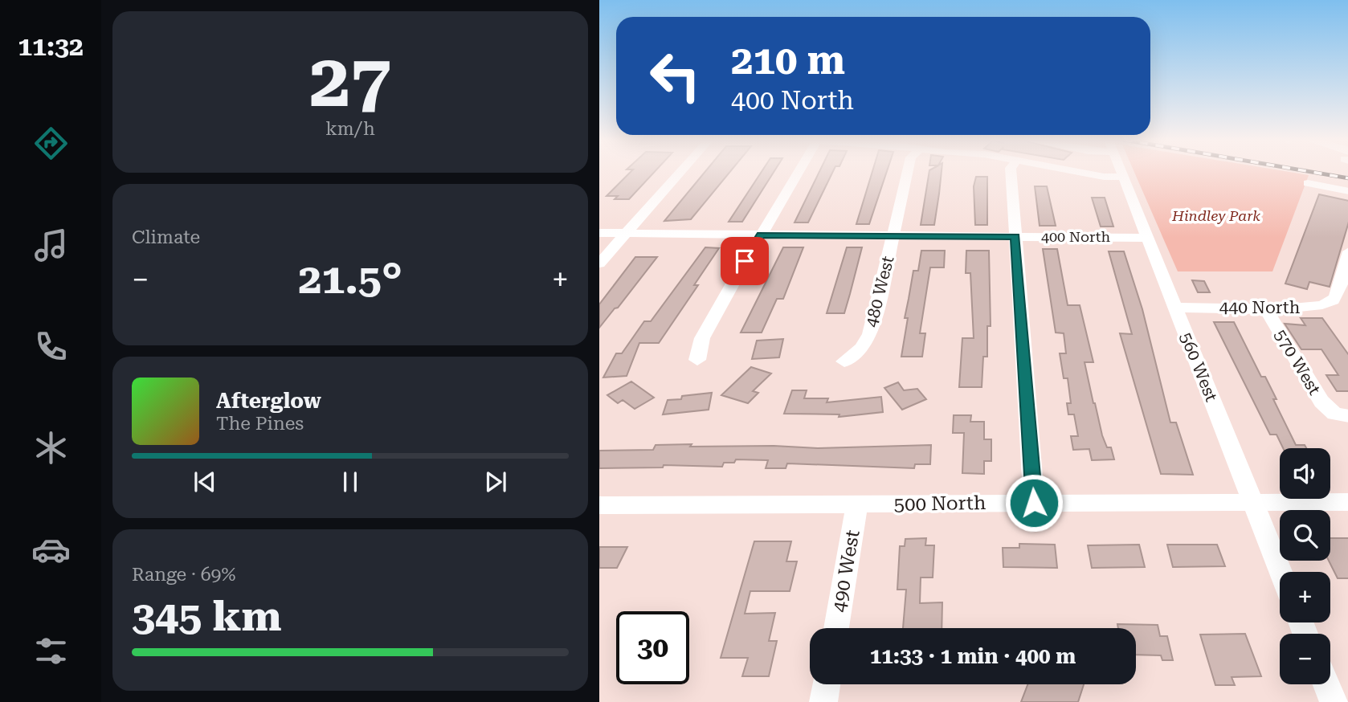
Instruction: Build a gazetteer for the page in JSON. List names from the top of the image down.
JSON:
{
  "streets": {
    "street": [
      "400 North",
      "480 West",
      "440 North",
      "570 West",
      "560 West",
      "500 North",
      "490 West"
    ]
  },
  "crossings": [
    ["400 North", "480 West"],
    ["400 North", "560 West"],
    ["440 North", "570 West"],
    ["440 North", "560 West"],
    ["560 West", "500 North"],
    ["500 North", "490 West"]
  ],
  "parks": ["Hindley Park"],
  "page": {
    "tabs": "11:32",
    "tile": [
      ["27", "km/h"],
      "Climate",
      ["Range · 69%", "345 km"]
    ],
    "turn": ["210 m", "400 North"],
    "heat": ["−", "21.5°", "+"],
    "song": ["Afterglow", "The Pines"],
    "map_buttons": ["+", "−"],
    "limit": "30",
    "trip": "11:33 · 1 min · 400 m"
  }
}
